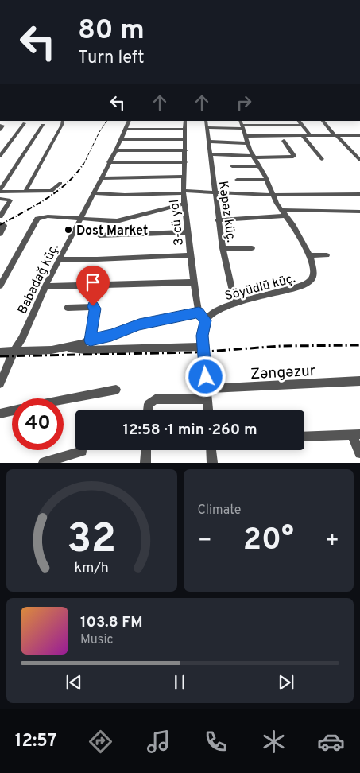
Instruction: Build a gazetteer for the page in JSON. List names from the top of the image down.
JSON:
{
  "streets": {
    "street": [
      "Kəpəz küç.",
      "3-cü yol",
      "Babadağ küç.",
      "Söyüdlü küç.",
      "Zəngəzur"
    ]
  },
  "crossings": [
    ["Kəpəz küç.", "Söyüdlü küç."],
    ["3-cü yol", "Söyüdlü küç."]
  ],
  "places": ["Dost Market"],
  "page": {
    "turn": ["80 m", "Turn left"],
    "limit": "40",
    "trip": "12:58 · 1 min · 260 m",
    "tile": "Climate",
    "heat": ["−", "20°", "+"],
    "song": ["103.8 FM", "Music"],
    "tabs": "12:57",
    "gauge": ["32", "km/h"]
  }
}
